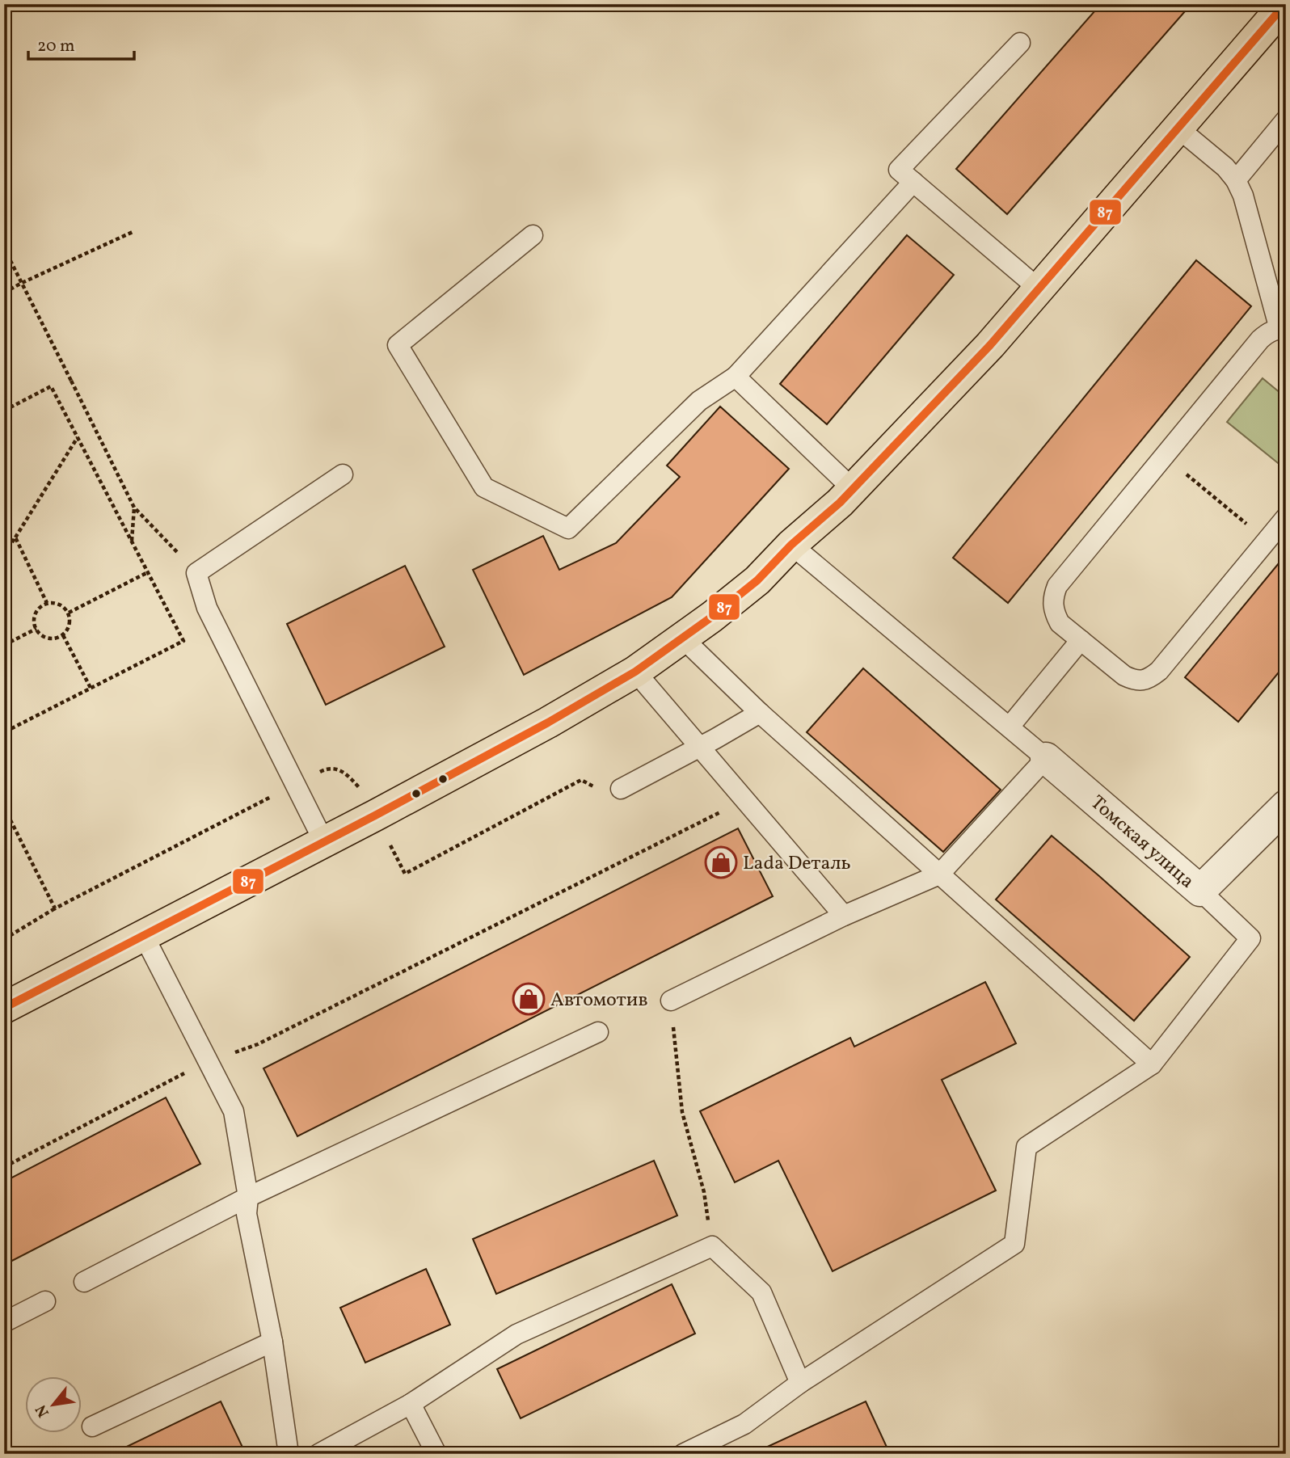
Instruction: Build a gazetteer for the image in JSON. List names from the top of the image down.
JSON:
{
  "streets": {
    "street": ["Томская улица"]
  },
  "places": {
    "shop": ["Lada Dеталь", "Автомотив"]
  },
  "lines": ["transit line 87"],
  "scale_bar": "20 m",
  "north": "bottom left"
}
